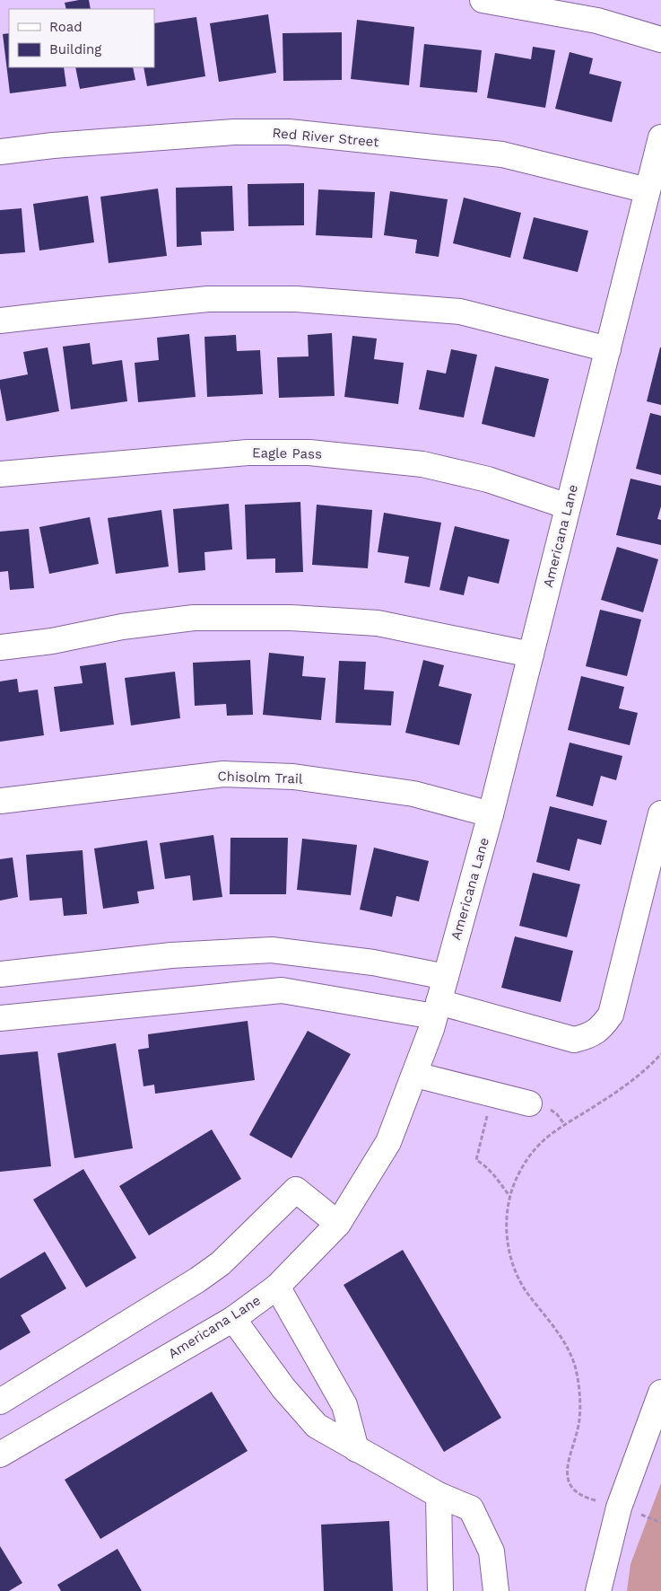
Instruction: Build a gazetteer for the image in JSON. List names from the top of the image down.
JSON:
{
  "streets": {
    "street": [
      "Red River Street",
      "Eagle Pass",
      "Americana Lane",
      "Chisolm Trail"
    ]
  },
  "crossings": [
    ["Red River Street", "Americana Lane"],
    ["Eagle Pass", "Americana Lane"],
    ["Americana Lane", "Chisolm Trail"]
  ],
  "legend": ["Road", "Building"]
}
